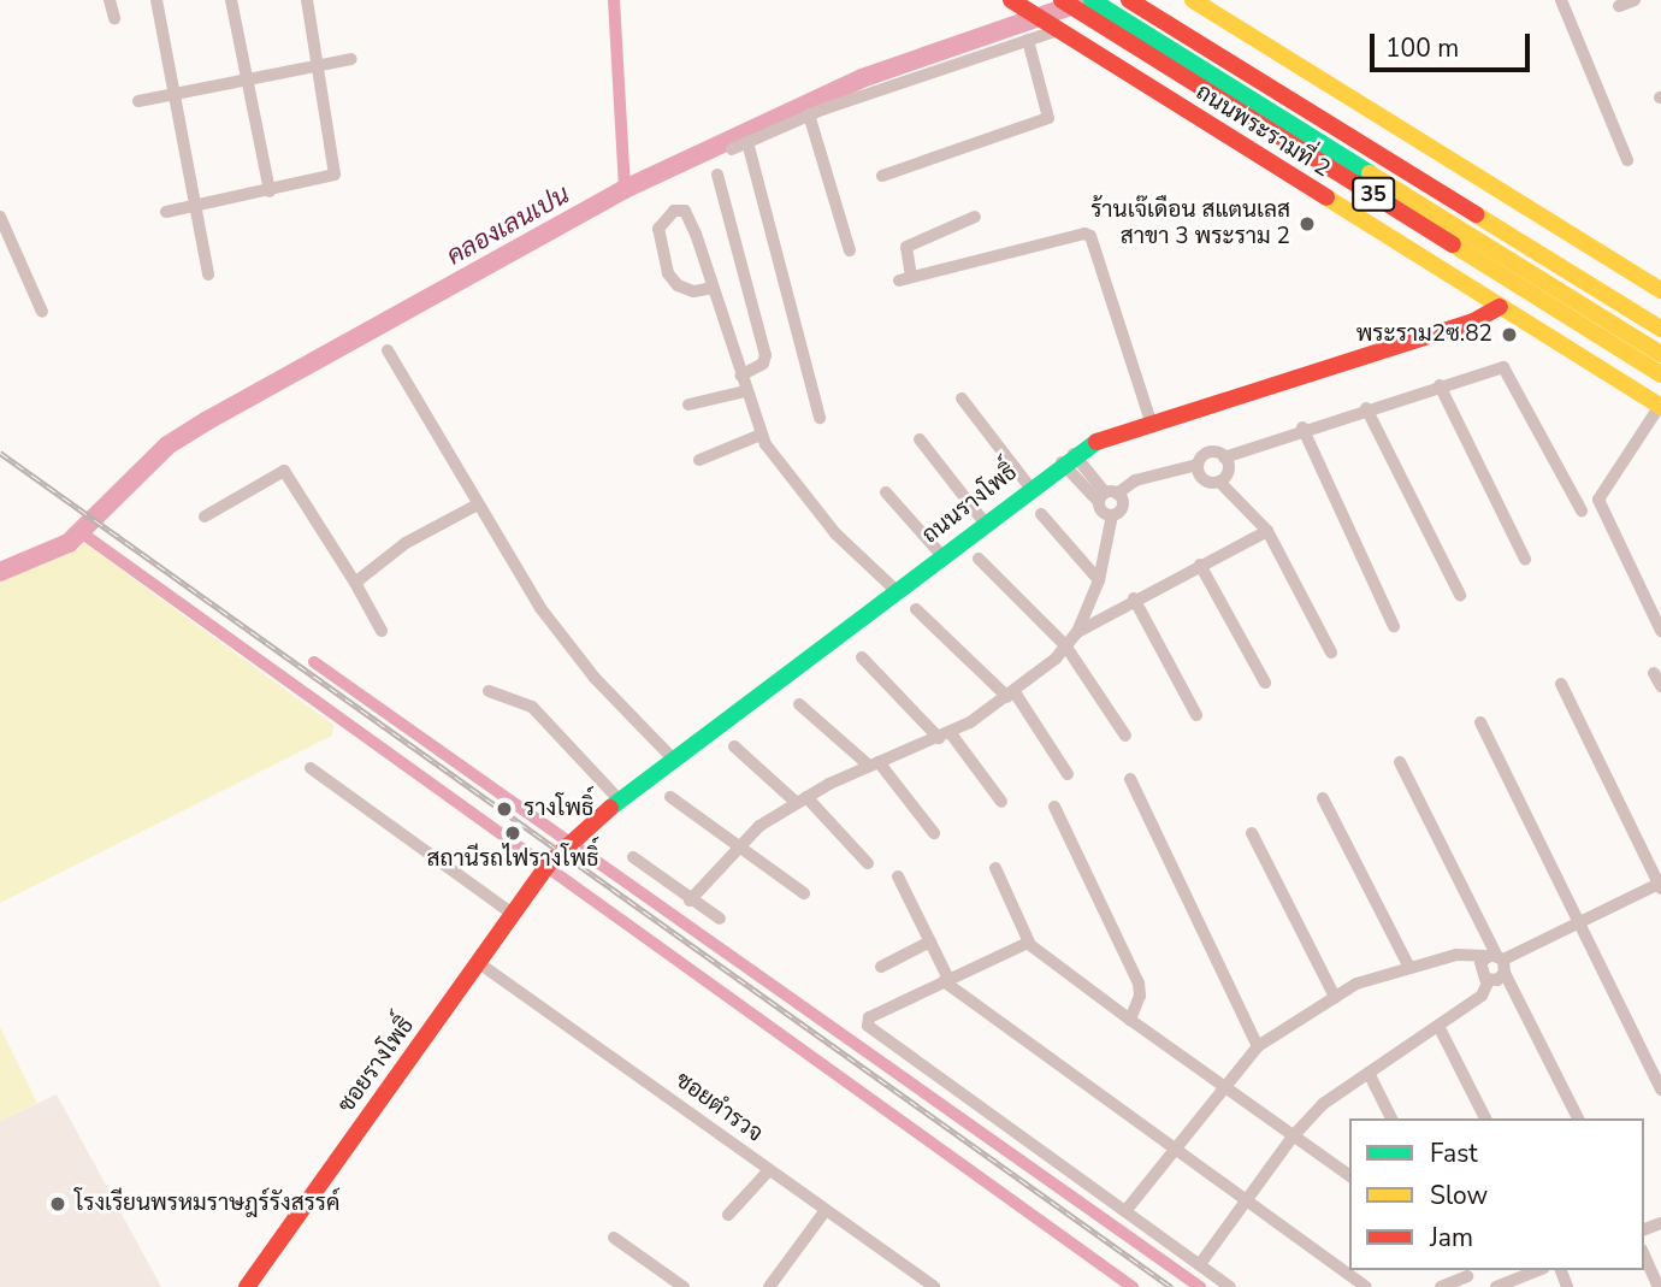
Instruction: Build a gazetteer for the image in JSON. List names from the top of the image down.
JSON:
{
  "streets": {
    "main road": [
      "ถนนพระรามที่ 2",
      "35",
      "ถนนรางโพธิ์",
      "ซอยรางโพธิ์"
    ],
    "street": ["ซอยตำรวจ"]
  },
  "crossings": [
    ["ถนนพระรามที่ 2", "ถนนรางโพธิ์"],
    ["ถนนรางโพธิ์", "ซอยรางโพธิ์"],
    ["ซอยรางโพธิ์", "ซอยตำรวจ"]
  ],
  "water": ["คลองเลนเปน"],
  "places": [
    "ร้านเจ๊เดือน สแตนเลส สาขา 3 พระราม 2",
    "พระราม2ซ.82",
    "รางโพธิ์",
    "สถานีรถไฟรางโพธิ์",
    "โรงเรียนพรหมราษฎร์รังสรรค์"
  ],
  "legend": ["Fast", "Slow", "Jam"],
  "scale_bar": "100 m"
}
